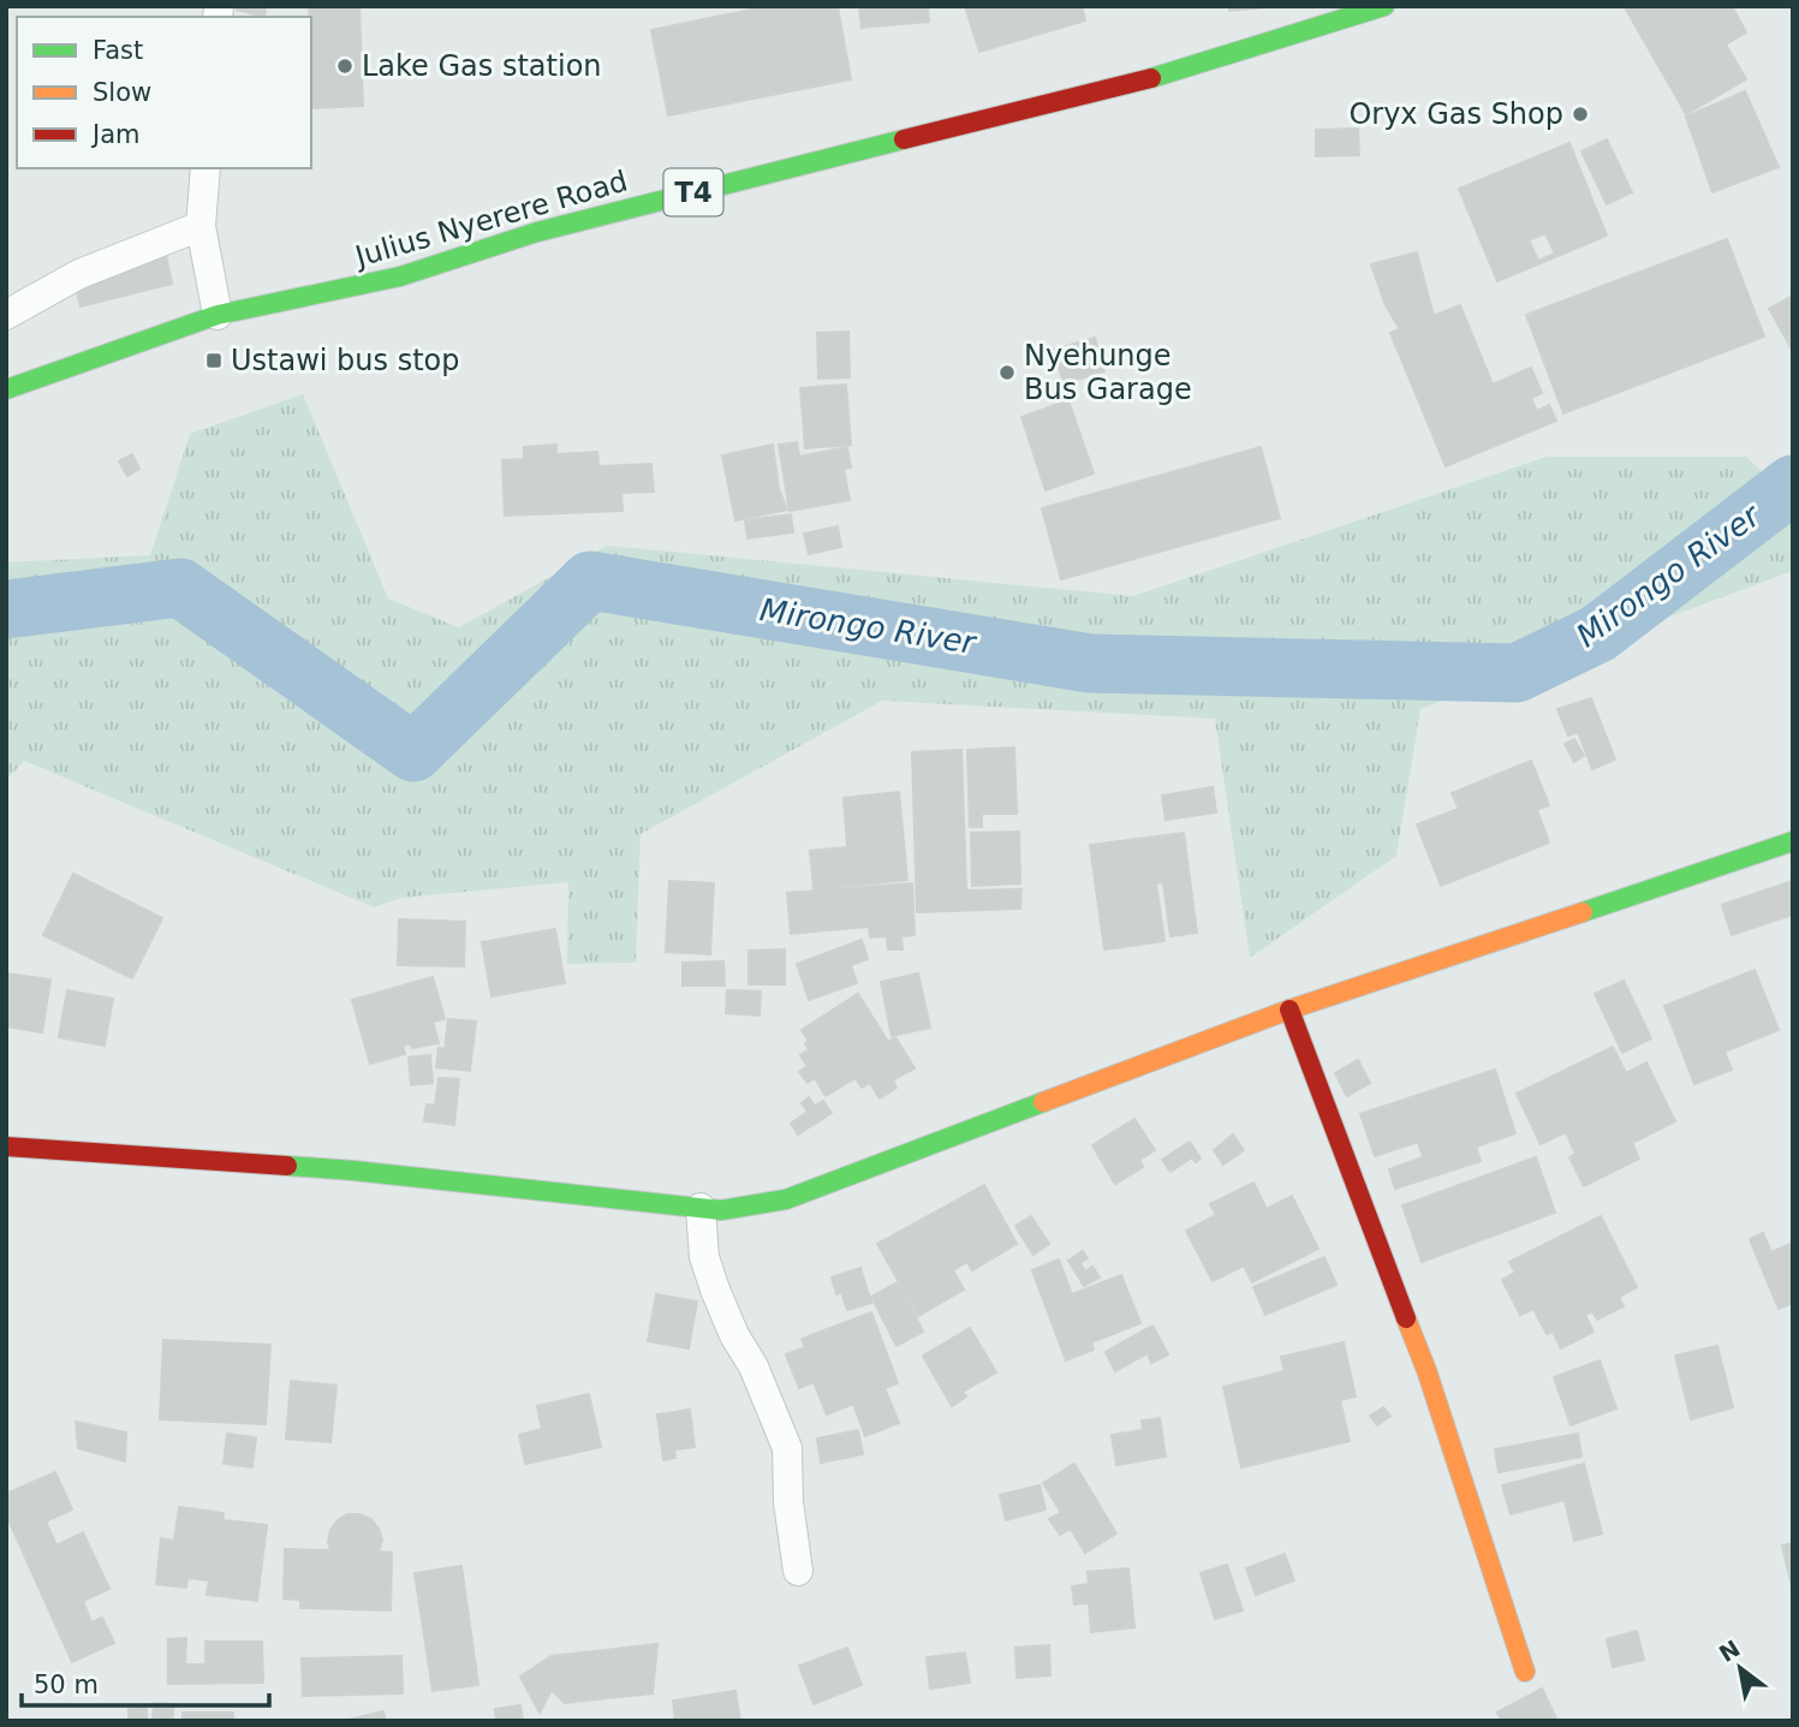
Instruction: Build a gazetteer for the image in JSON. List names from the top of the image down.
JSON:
{
  "streets": {
    "main road": ["T4", "Julius Nyerere Road"]
  },
  "water": ["Mirongo River"],
  "places": {
    "other": ["Lake Gas station", "Oryx Gas Shop", "Nyehunge Bus Garage"],
    "transit": ["Ustawi bus stop"]
  },
  "legend": ["Fast", "Slow", "Jam"],
  "scale_bar": "50 m",
  "north": "top left"
}
